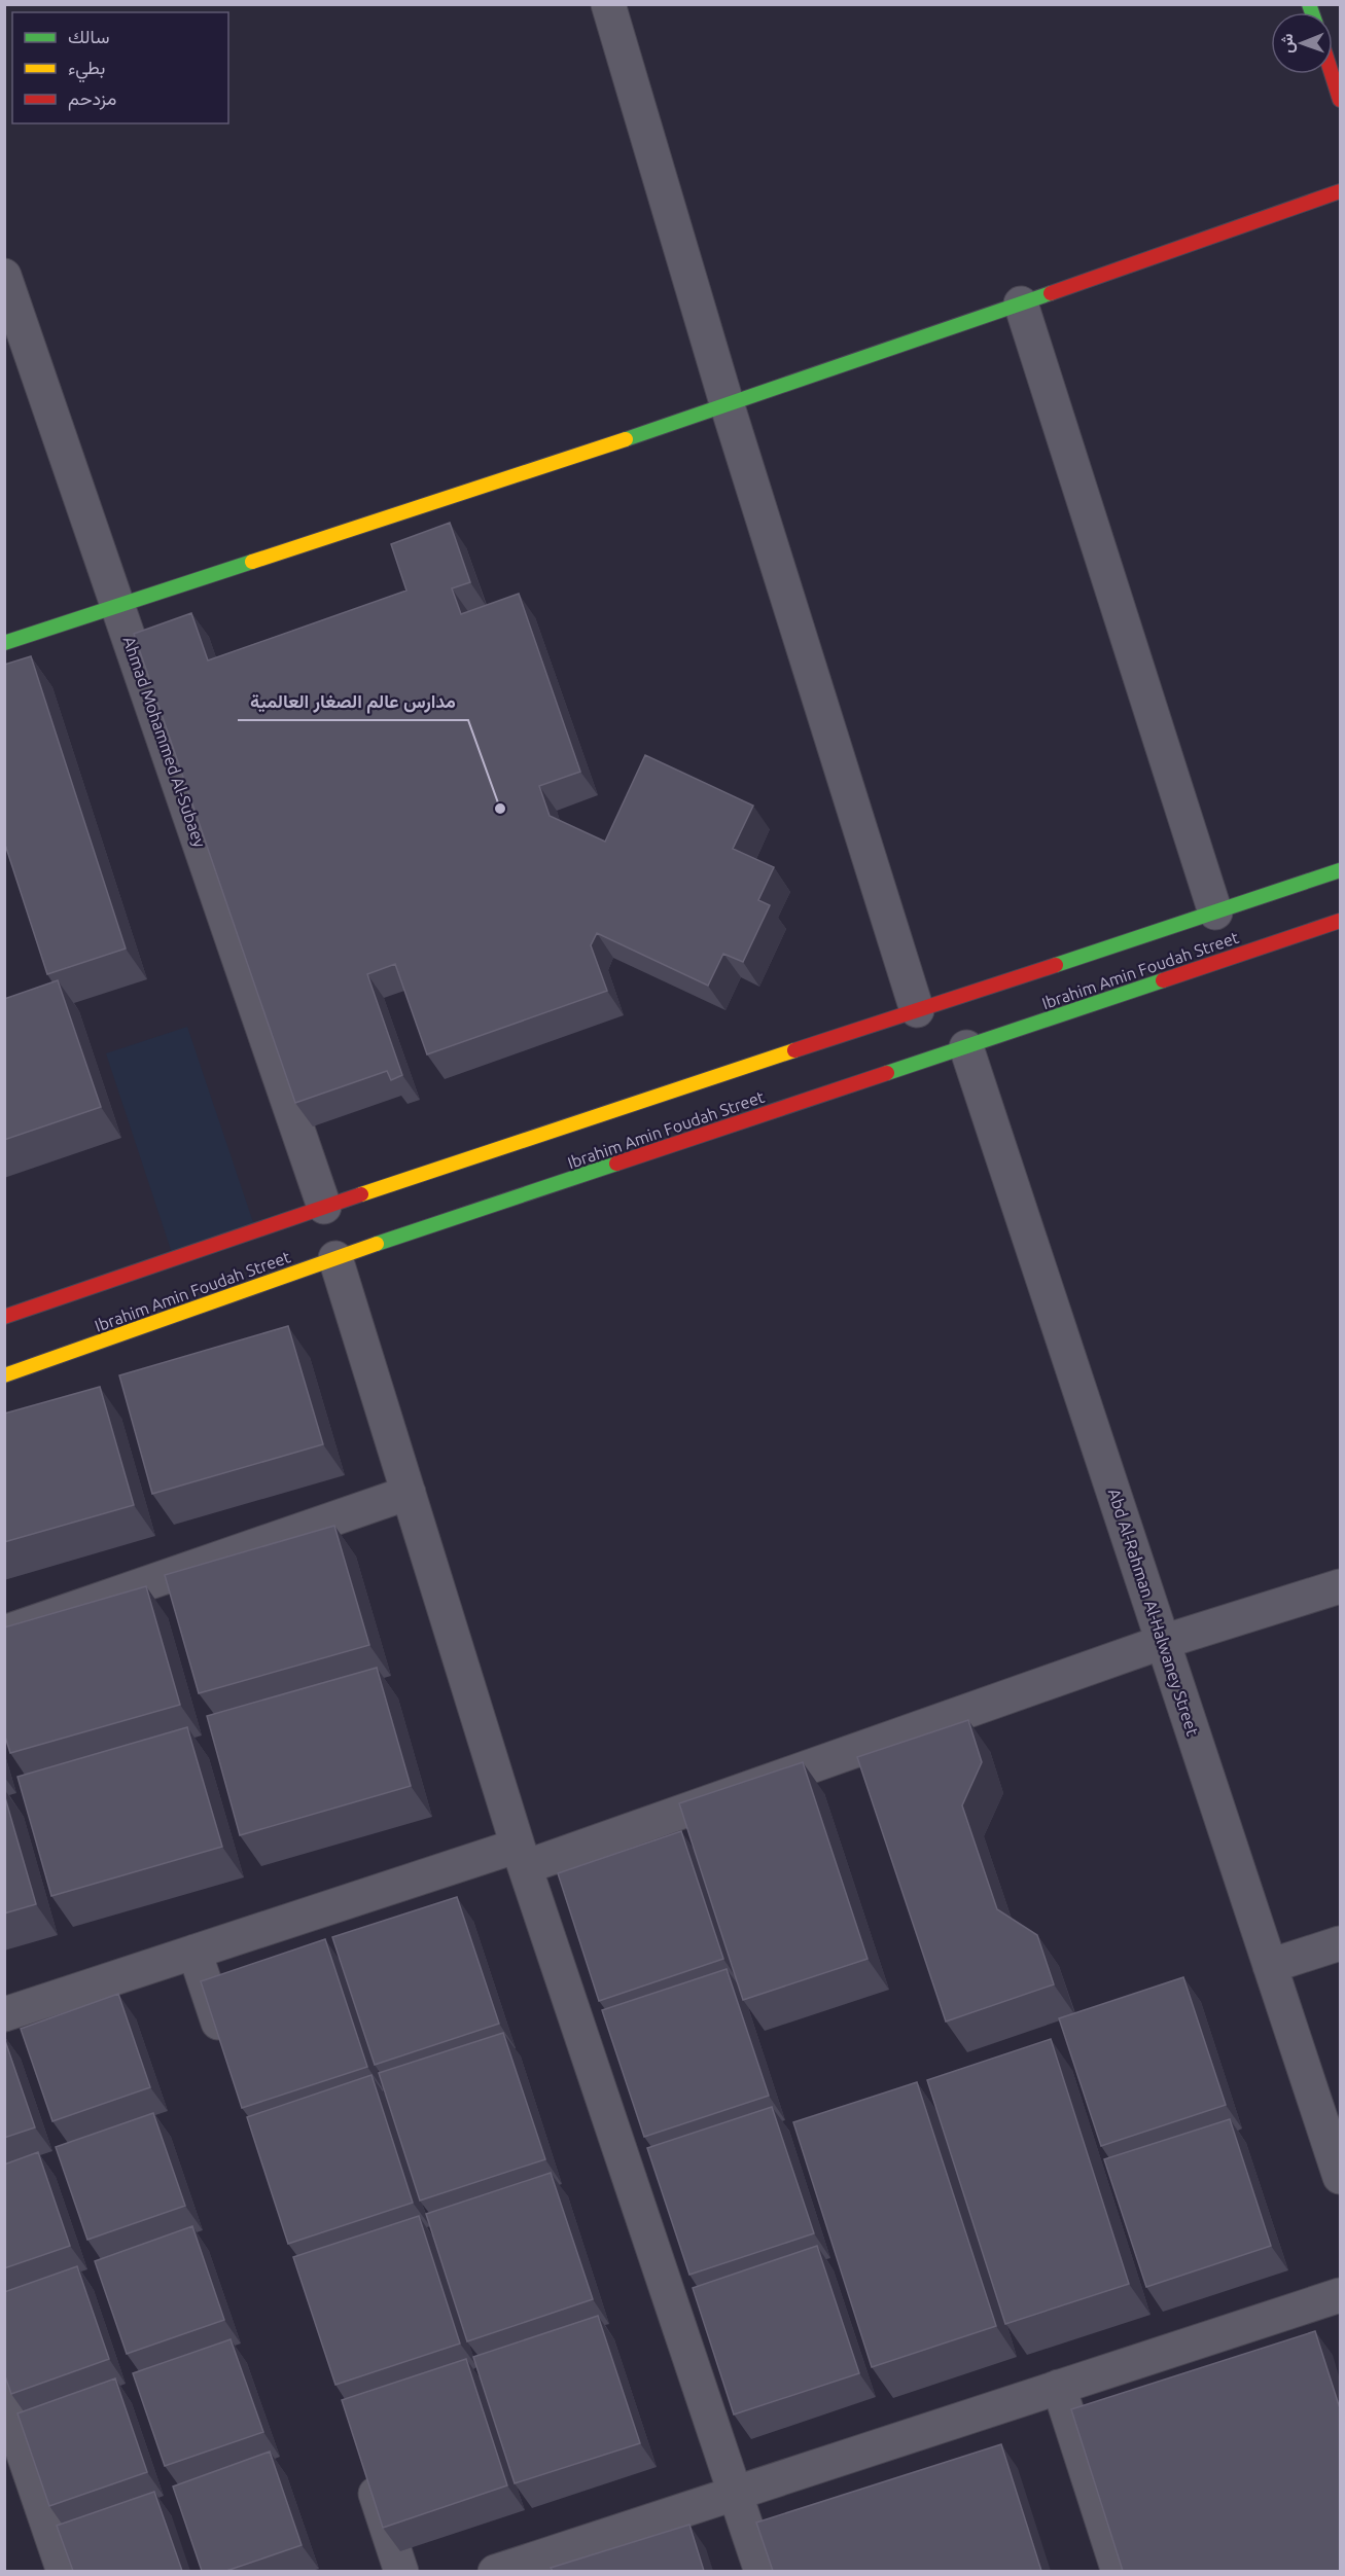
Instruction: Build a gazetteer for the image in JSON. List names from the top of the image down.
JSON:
{
  "streets": {
    "street": ["Ahmad Mohammed Al-Subaey", "Ibrahim Amin Foudah Street", "Abd Al-Rahman Al-Halwaney Street"]
  },
  "crossings": [
    ["Ahmad Mohammed Al-Subaey", "Ibrahim Amin Foudah Street"],
    ["Ibrahim Amin Foudah Street", "Abd Al-Rahman Al-Halwaney Street"]
  ],
  "places": ["مدارس عالم الصغار العالمية"],
  "legend": ["سالك", "بطيء", "مزدحم"],
  "north": "left"
}
